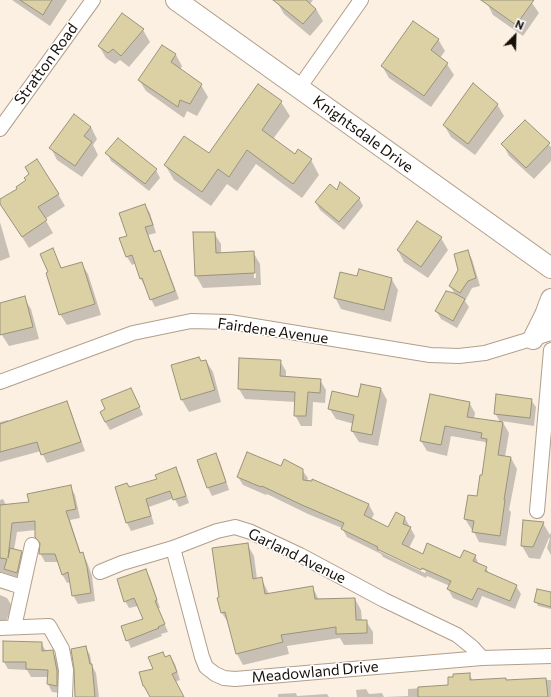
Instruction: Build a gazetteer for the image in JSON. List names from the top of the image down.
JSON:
{
  "streets": {
    "main road": ["Knightsdale Drive"],
    "street": [
      "Stratton Road",
      "Fairdene Avenue",
      "Garland Avenue",
      "Meadowland Drive"
    ]
  },
  "crossings": [
    ["Garland Avenue", "Meadowland Drive"]
  ],
  "north": "top right"
}
